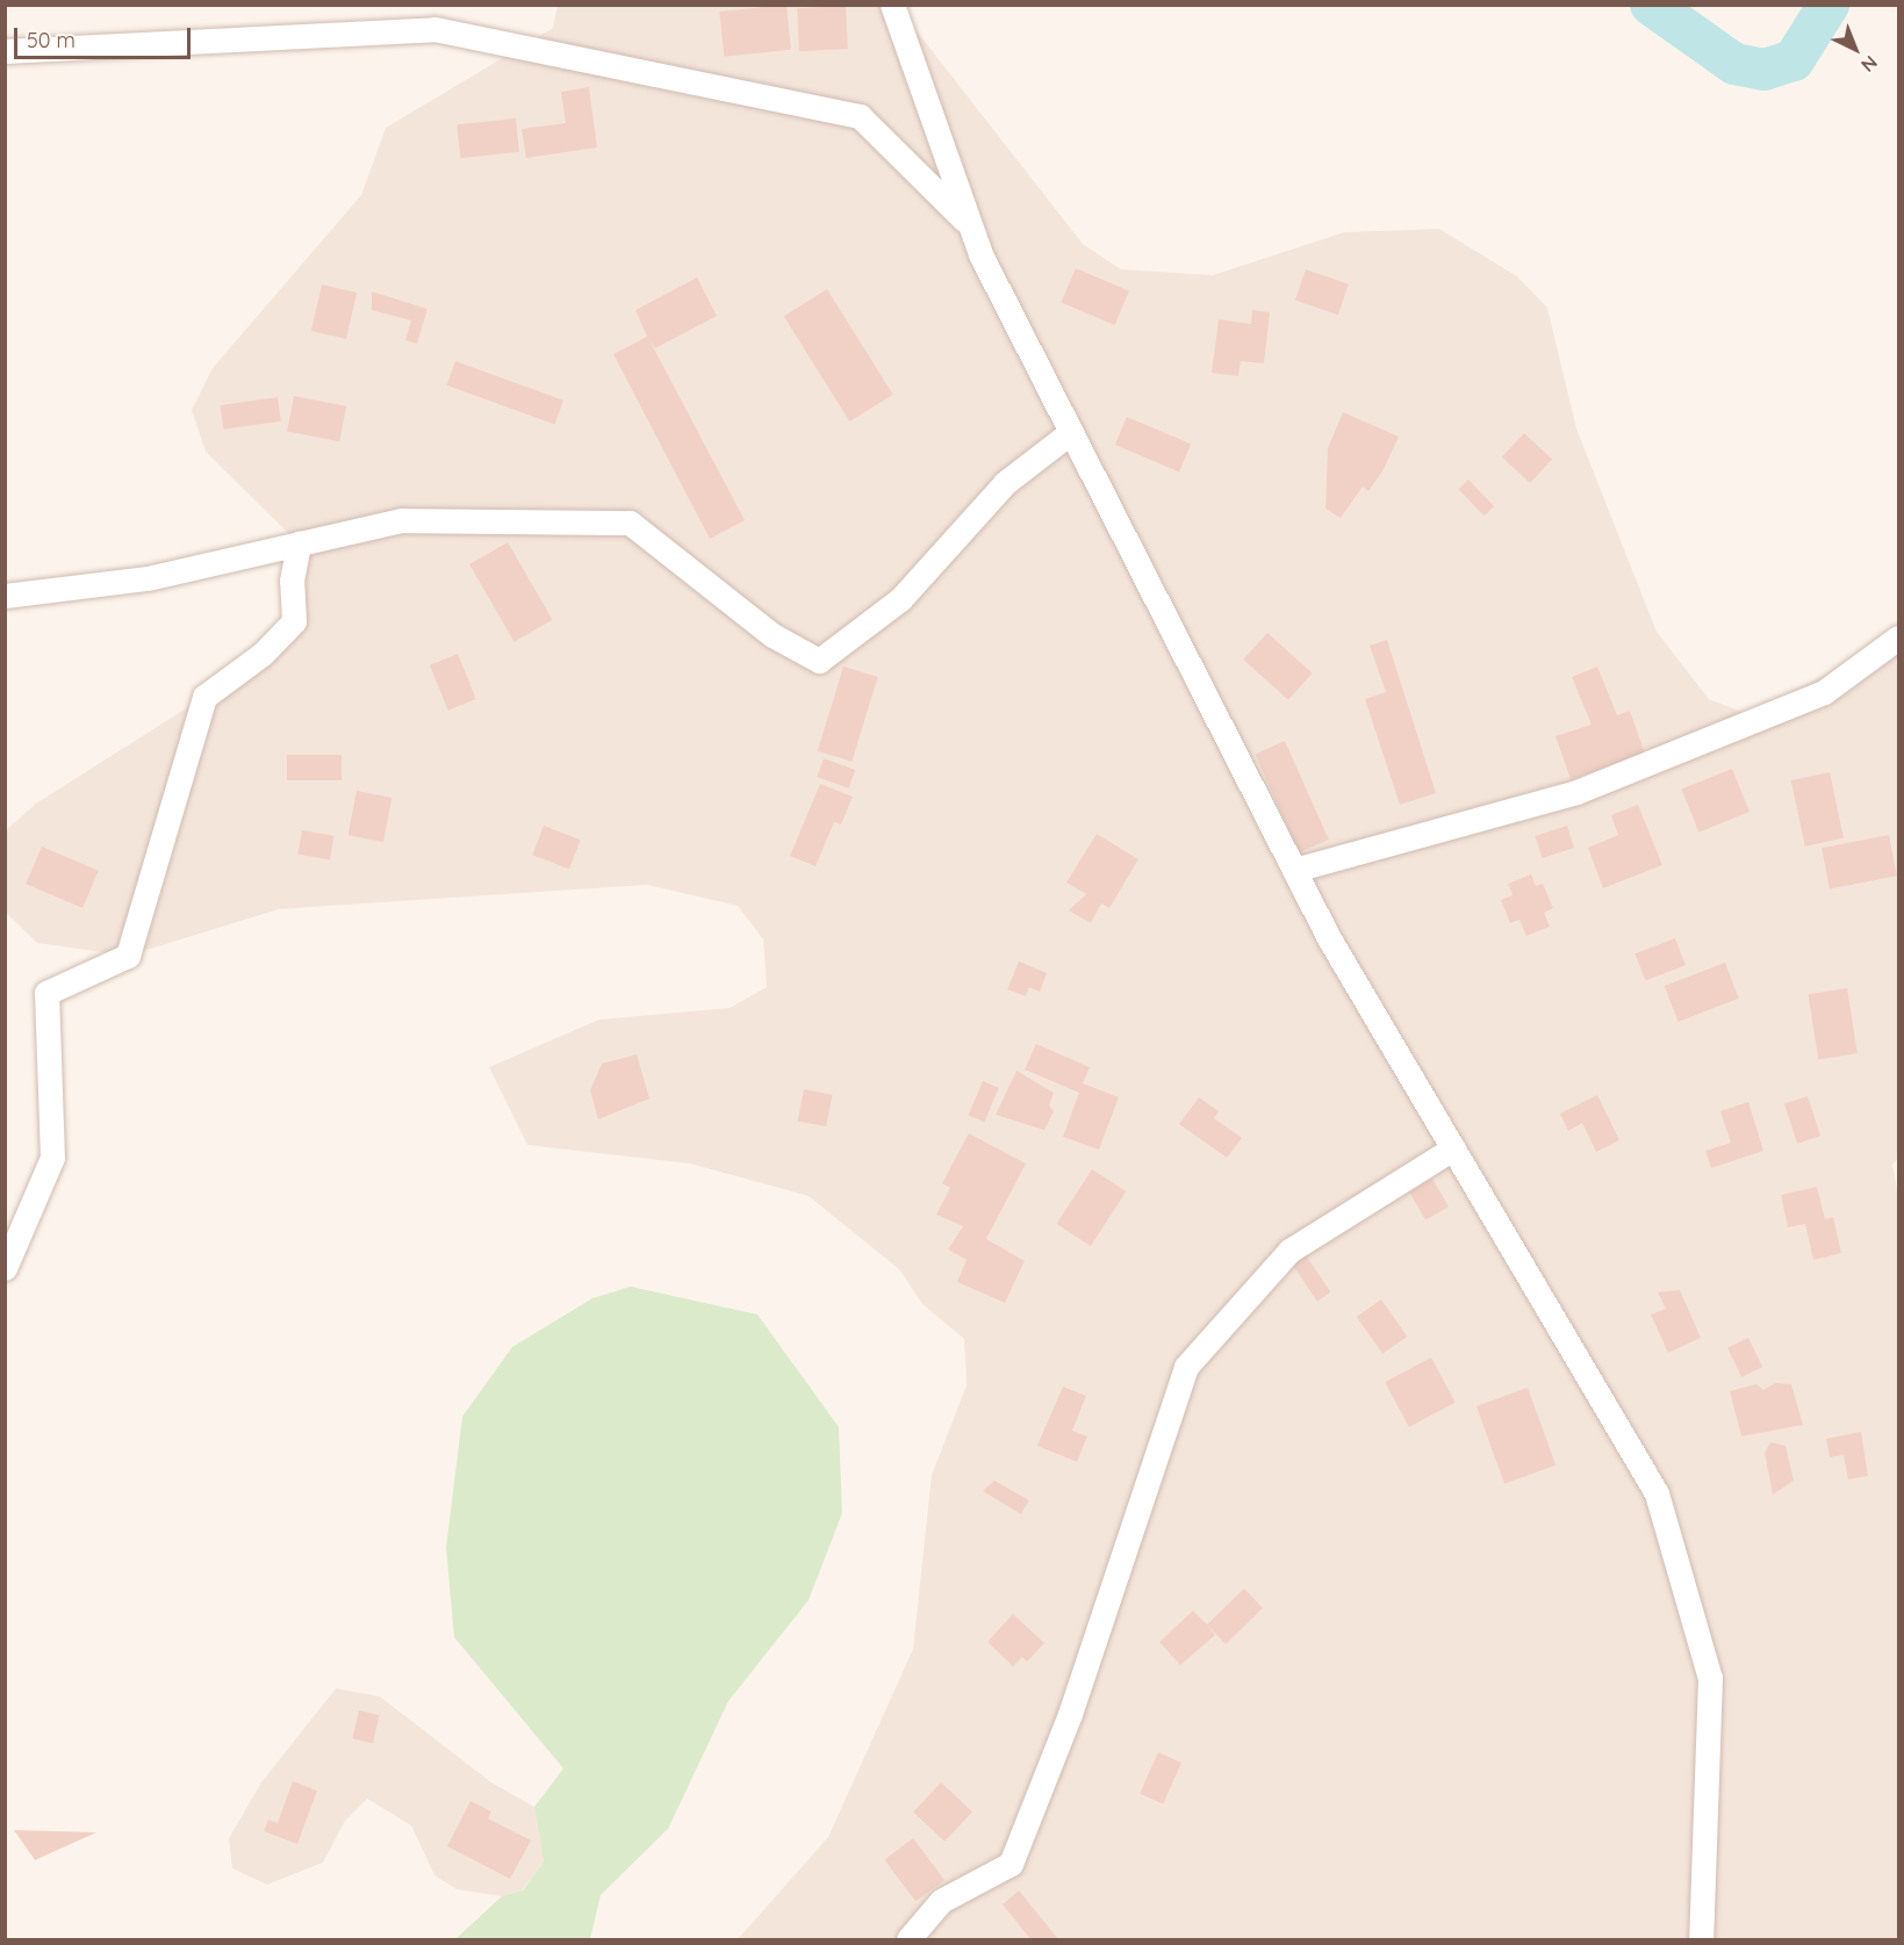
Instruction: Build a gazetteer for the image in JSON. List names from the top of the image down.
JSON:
{
  "scale_bar": "50 m",
  "north": "bottom right"
}
